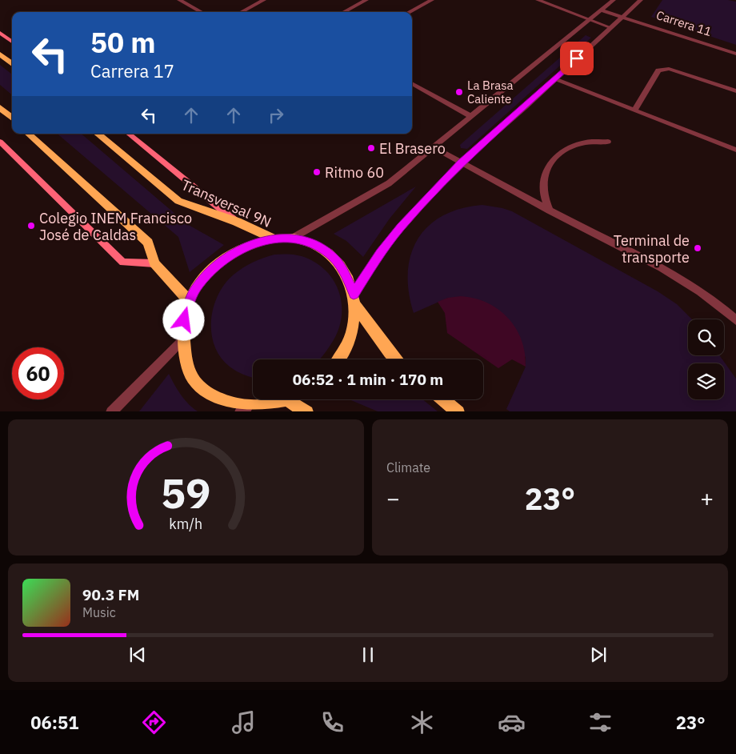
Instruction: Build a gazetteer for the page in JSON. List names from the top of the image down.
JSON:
{
  "streets": {
    "main road": ["Transversal 9N"],
    "street": ["Carrera 11"]
  },
  "places": [
    "La Brasa Caliente",
    "El Brasero",
    "Ritmo 60",
    "Colegio INEM Francisco José de Caldas",
    "Terminal de transporte"
  ],
  "page": {
    "turn": ["50 m", "Carrera 17"],
    "limit": "60",
    "trip": "06:52 · 1 min · 170 m",
    "tile": "Climate",
    "heat": ["−", "23°", "+"],
    "song": ["90.3 FM", "Music"],
    "tabs": ["06:51", "23°"],
    "gauge": ["59", "km/h"]
  }
}
